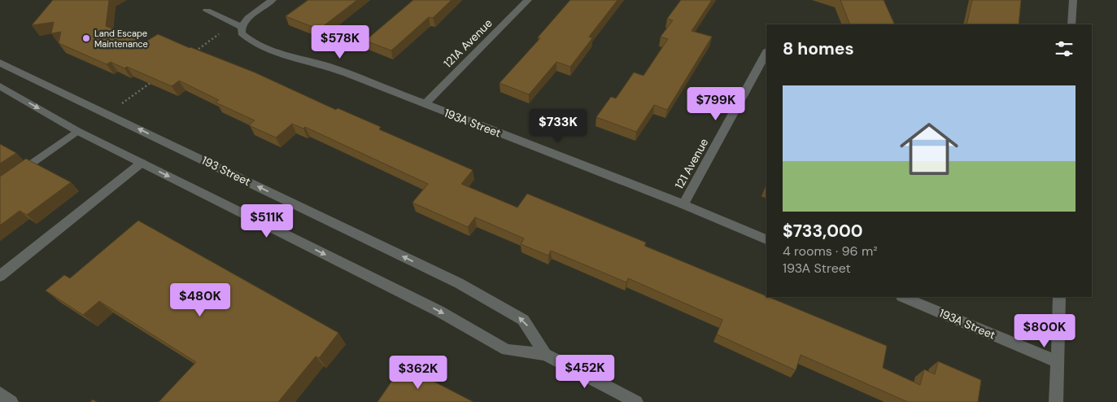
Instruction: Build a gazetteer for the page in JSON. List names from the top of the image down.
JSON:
{
  "streets": {
    "street": [
      "121A Avenue",
      "193A Street",
      "121 Avenue",
      "193 Street"
    ]
  },
  "crossings": [
    ["121A Avenue", "193A Street"],
    ["193A Street", "121 Avenue"]
  ],
  "places": ["Land Escape Maintenance"],
  "page": {
    "heading": "8 homes",
    "price": [
      "$578K",
      "$799K",
      "$733K",
      "$511K",
      "$480K",
      "$800K",
      "$452K",
      "$362K"
    ],
    "list": [
      {
        "name": "$733,000",
        "note": "4 rooms · 96 m² · 193A Street"
      }
    ]
  }
}
